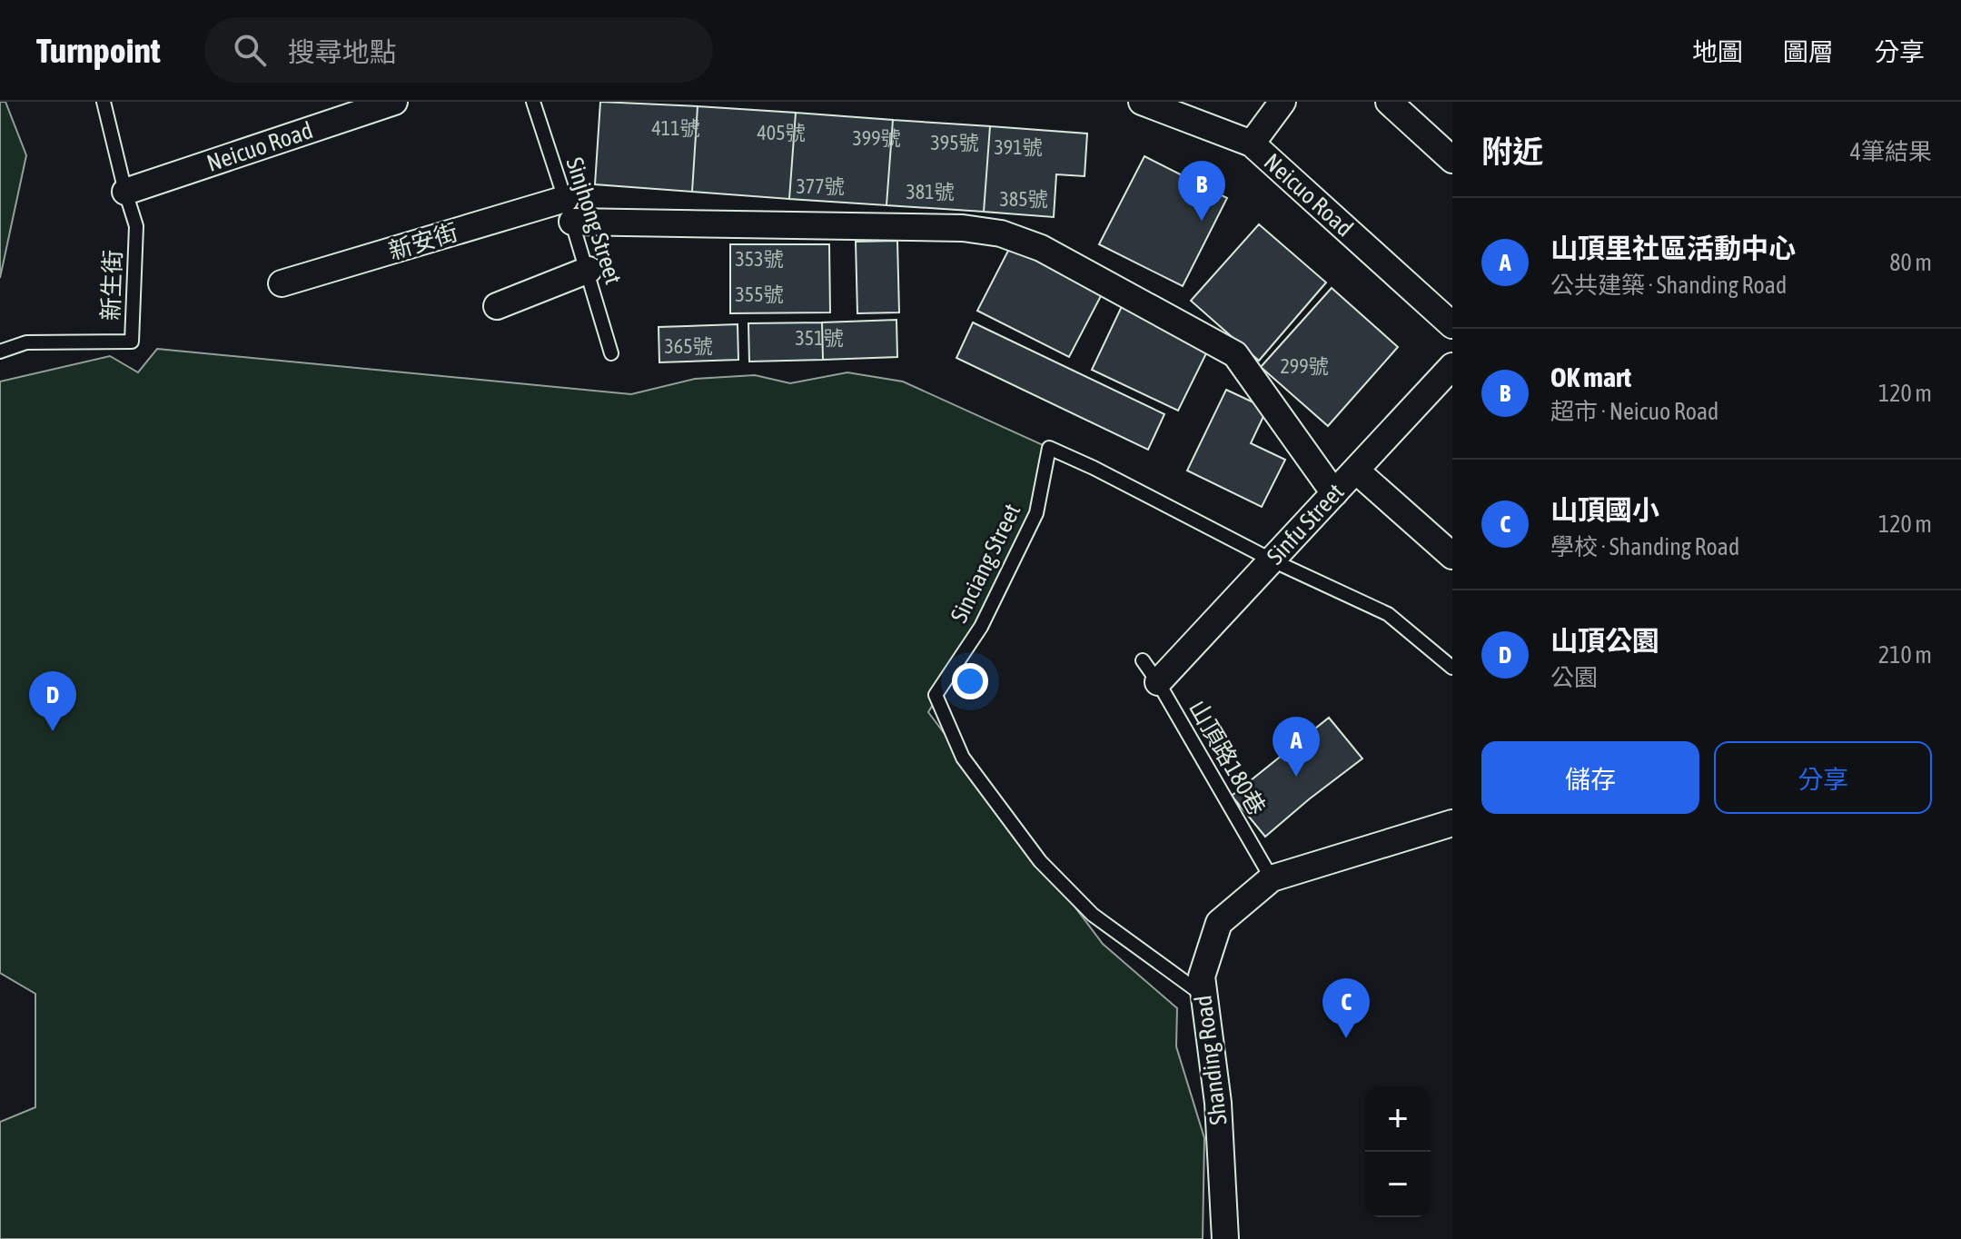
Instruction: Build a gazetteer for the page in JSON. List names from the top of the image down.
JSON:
{
  "streets": {
    "street": [
      "Neicuo Road",
      "新安街",
      "Sinfu Street",
      "Shanding Road"
    ],
    "lane": [
      "Sinjhong Street",
      "新生街",
      "Sinciang Street",
      "山頂路180巷"
    ]
  },
  "crossings": [
    ["Neicuo Road", "新生街"],
    ["Sinjhong Street", "新安街"],
    ["新安街", "Sinfu Street"],
    ["Sinfu Street", "Sinciang Street"],
    ["Sinfu Street", "山頂路180巷"],
    ["Sinciang Street", "Shanding Road"],
    ["山頂路180巷", "Shanding Road"]
  ],
  "house_numbers": [
    "411號",
    "405號",
    "399號",
    "395號",
    "391號",
    "377號",
    "381號",
    "385號",
    "353號",
    "355號",
    "351號",
    "365號",
    "299號"
  ],
  "page": {
    "header": "Turnpoint",
    "search": "搜尋地點",
    "nav": ["地圖", "圖層", "分享"],
    "heading": ["附近", "4筆結果"],
    "pins": [
      "B",
      "D",
      "A",
      "C"
    ],
    "list": [
      {
        "mark": "A",
        "name": "山頂里社區活動中心",
        "note": "公共建築 · Shanding Road",
        "value": "80 m"
      },
      {
        "mark": "B",
        "name": "OK mart",
        "note": "超市 · Neicuo Road",
        "value": "120 m"
      },
      {
        "mark": "C",
        "name": "山頂國小",
        "note": "學校 · Shanding Road",
        "value": "120 m"
      },
      {
        "mark": "D",
        "name": "山頂公園",
        "note": "公園",
        "value": "210 m"
      }
    ],
    "buttons": ["儲存", "分享"],
    "map_buttons": ["+", "−"]
  }
}
